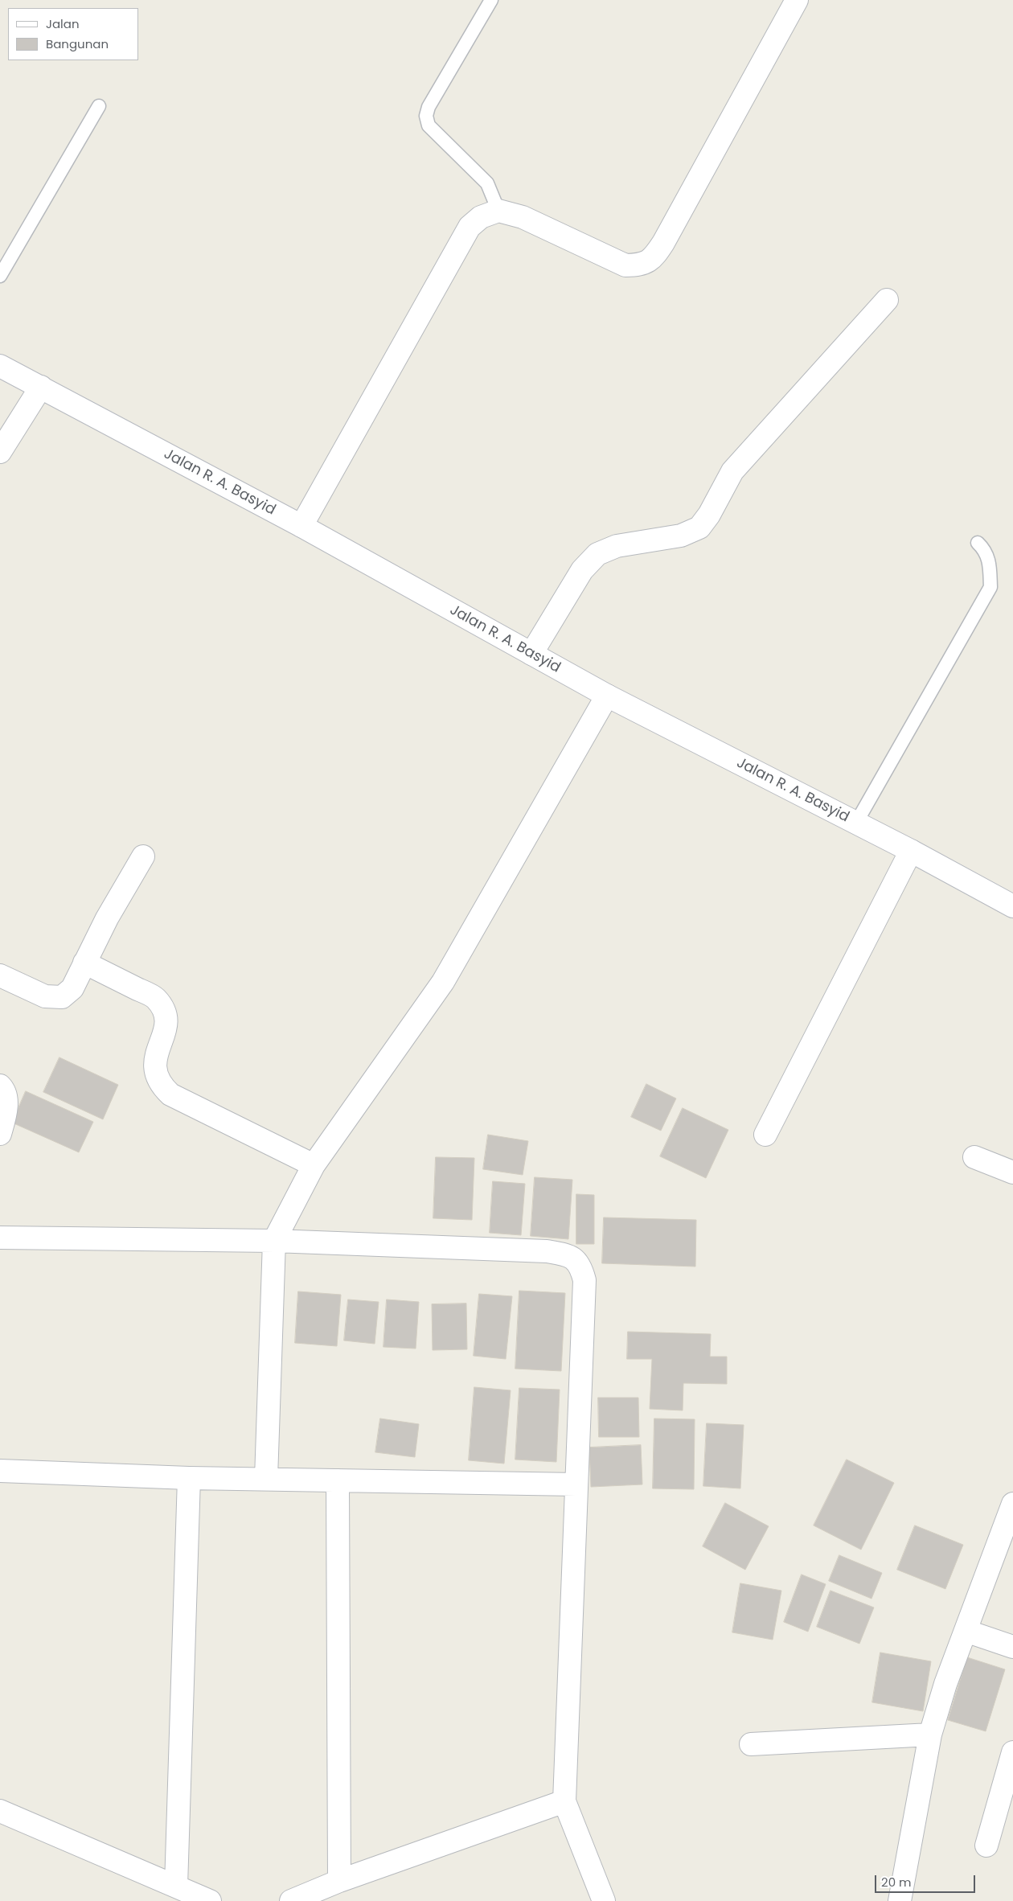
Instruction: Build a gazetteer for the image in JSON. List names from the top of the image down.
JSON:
{
  "streets": {
    "street": ["Jalan R. A. Basyid"]
  },
  "legend": ["Jalan", "Bangunan"],
  "scale_bar": "20 m"
}
